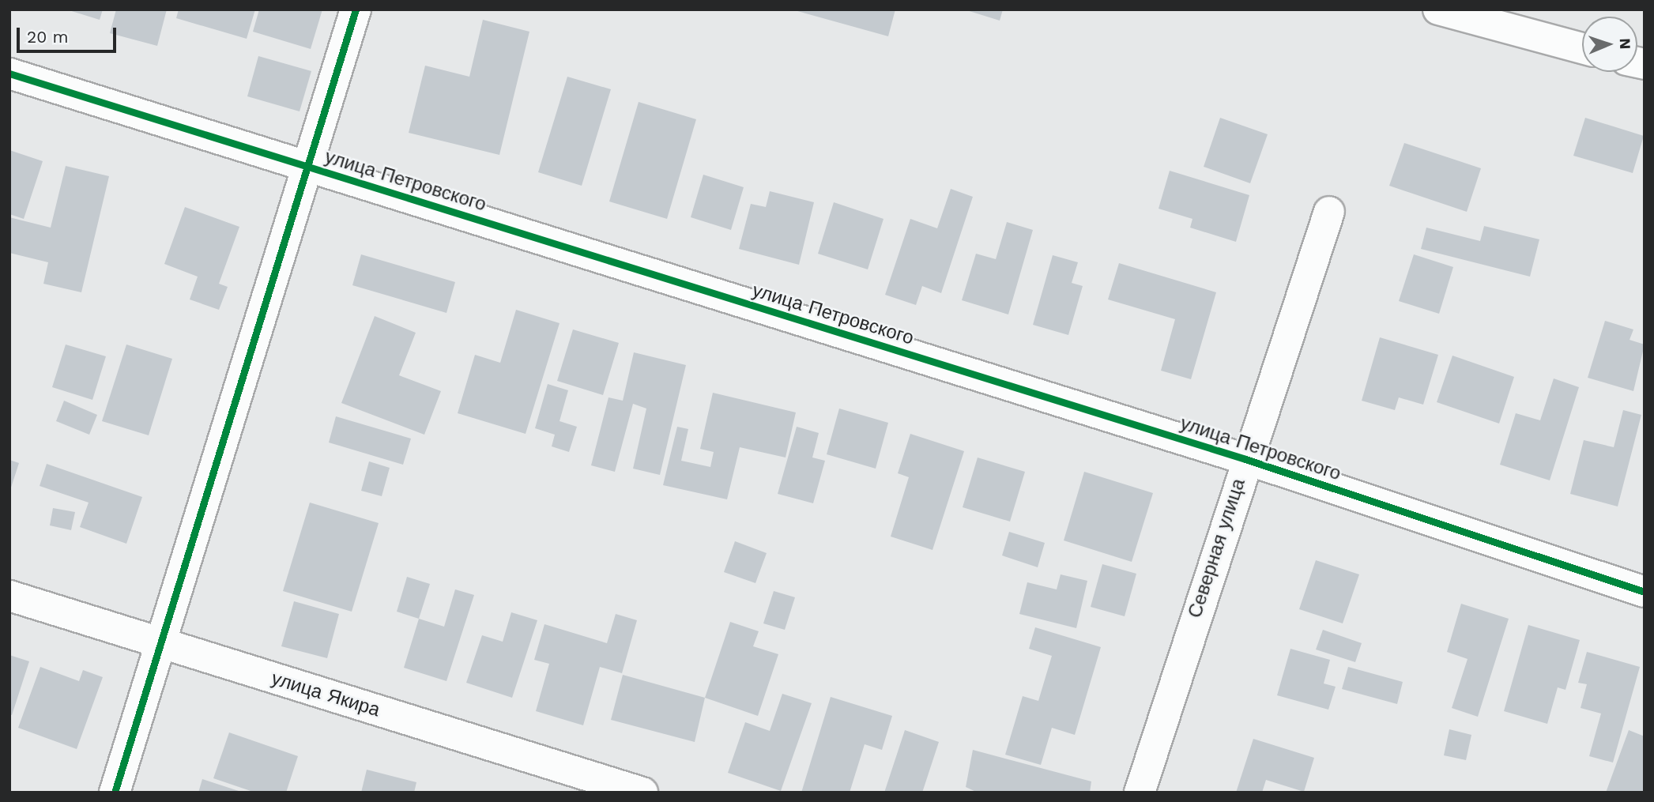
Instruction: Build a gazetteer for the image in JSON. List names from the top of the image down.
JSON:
{
  "streets": {
    "street": ["улица Петровского", "Северная улица", "улица Якира"]
  },
  "crossings": [
    ["улица Петровского", "Северная улица"]
  ],
  "scale_bar": "20 m",
  "north": "right"
}
